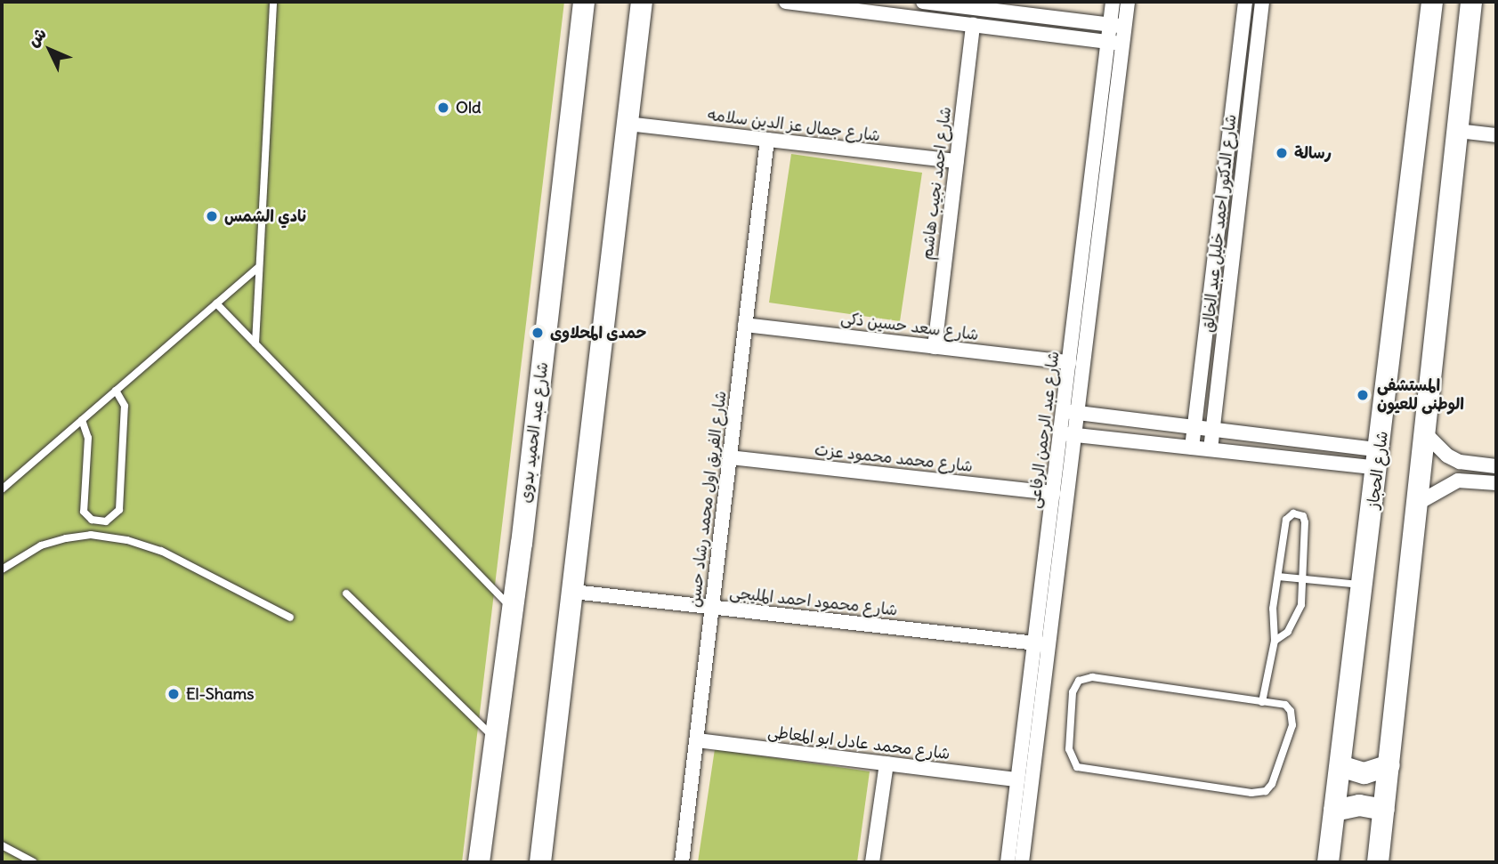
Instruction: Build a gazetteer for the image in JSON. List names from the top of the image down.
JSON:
{
  "streets": {
    "main road": ["شارع عبد الحميد بدوى", "شارع الحجاز"],
    "street": [
      "شارع جمال عز الدين سلامه",
      "شارع احمد نجيب هاشم",
      "شارع الدكتور احمد خليل عبد الخالق",
      "شارع سعد حسين ذكى",
      "شارع عبد الرحمن الرفاعى",
      "شارع محمد محمود عزت",
      "شارع الفريق اول محمد رشاد حسن",
      "شارع محمود احمد المليجى",
      "شارع محمد عادل ابو المعاطى"
    ]
  },
  "crossings": [
    ["شارع جمال عز الدين سلامه", "شارع احمد نجيب هاشم"],
    ["شارع جمال عز الدين سلامه", "شارع الفريق اول محمد رشاد حسن"],
    ["شارع احمد نجيب هاشم", "شارع سعد حسين ذكى"],
    ["شارع سعد حسين ذكى", "شارع عبد الرحمن الرفاعى"],
    ["شارع سعد حسين ذكى", "شارع الفريق اول محمد رشاد حسن"],
    ["شارع عبد الرحمن الرفاعى", "شارع محمد محمود عزت"],
    ["شارع عبد الرحمن الرفاعى", "شارع محمود احمد المليجى"],
    ["شارع عبد الرحمن الرفاعى", "شارع محمد عادل ابو المعاطى"],
    ["شارع محمد محمود عزت", "شارع الفريق اول محمد رشاد حسن"],
    ["شارع الفريق اول محمد رشاد حسن", "شارع محمود احمد المليجى"],
    ["شارع الفريق اول محمد رشاد حسن", "شارع محمد عادل ابو المعاطى"]
  ],
  "places": [
    "Old",
    "رسالة",
    "نادي الشمس",
    "حمدى المحلاوى",
    "المستشفى الوطنى للعيون",
    "El-Shams"
  ],
  "north": "top left"
}
